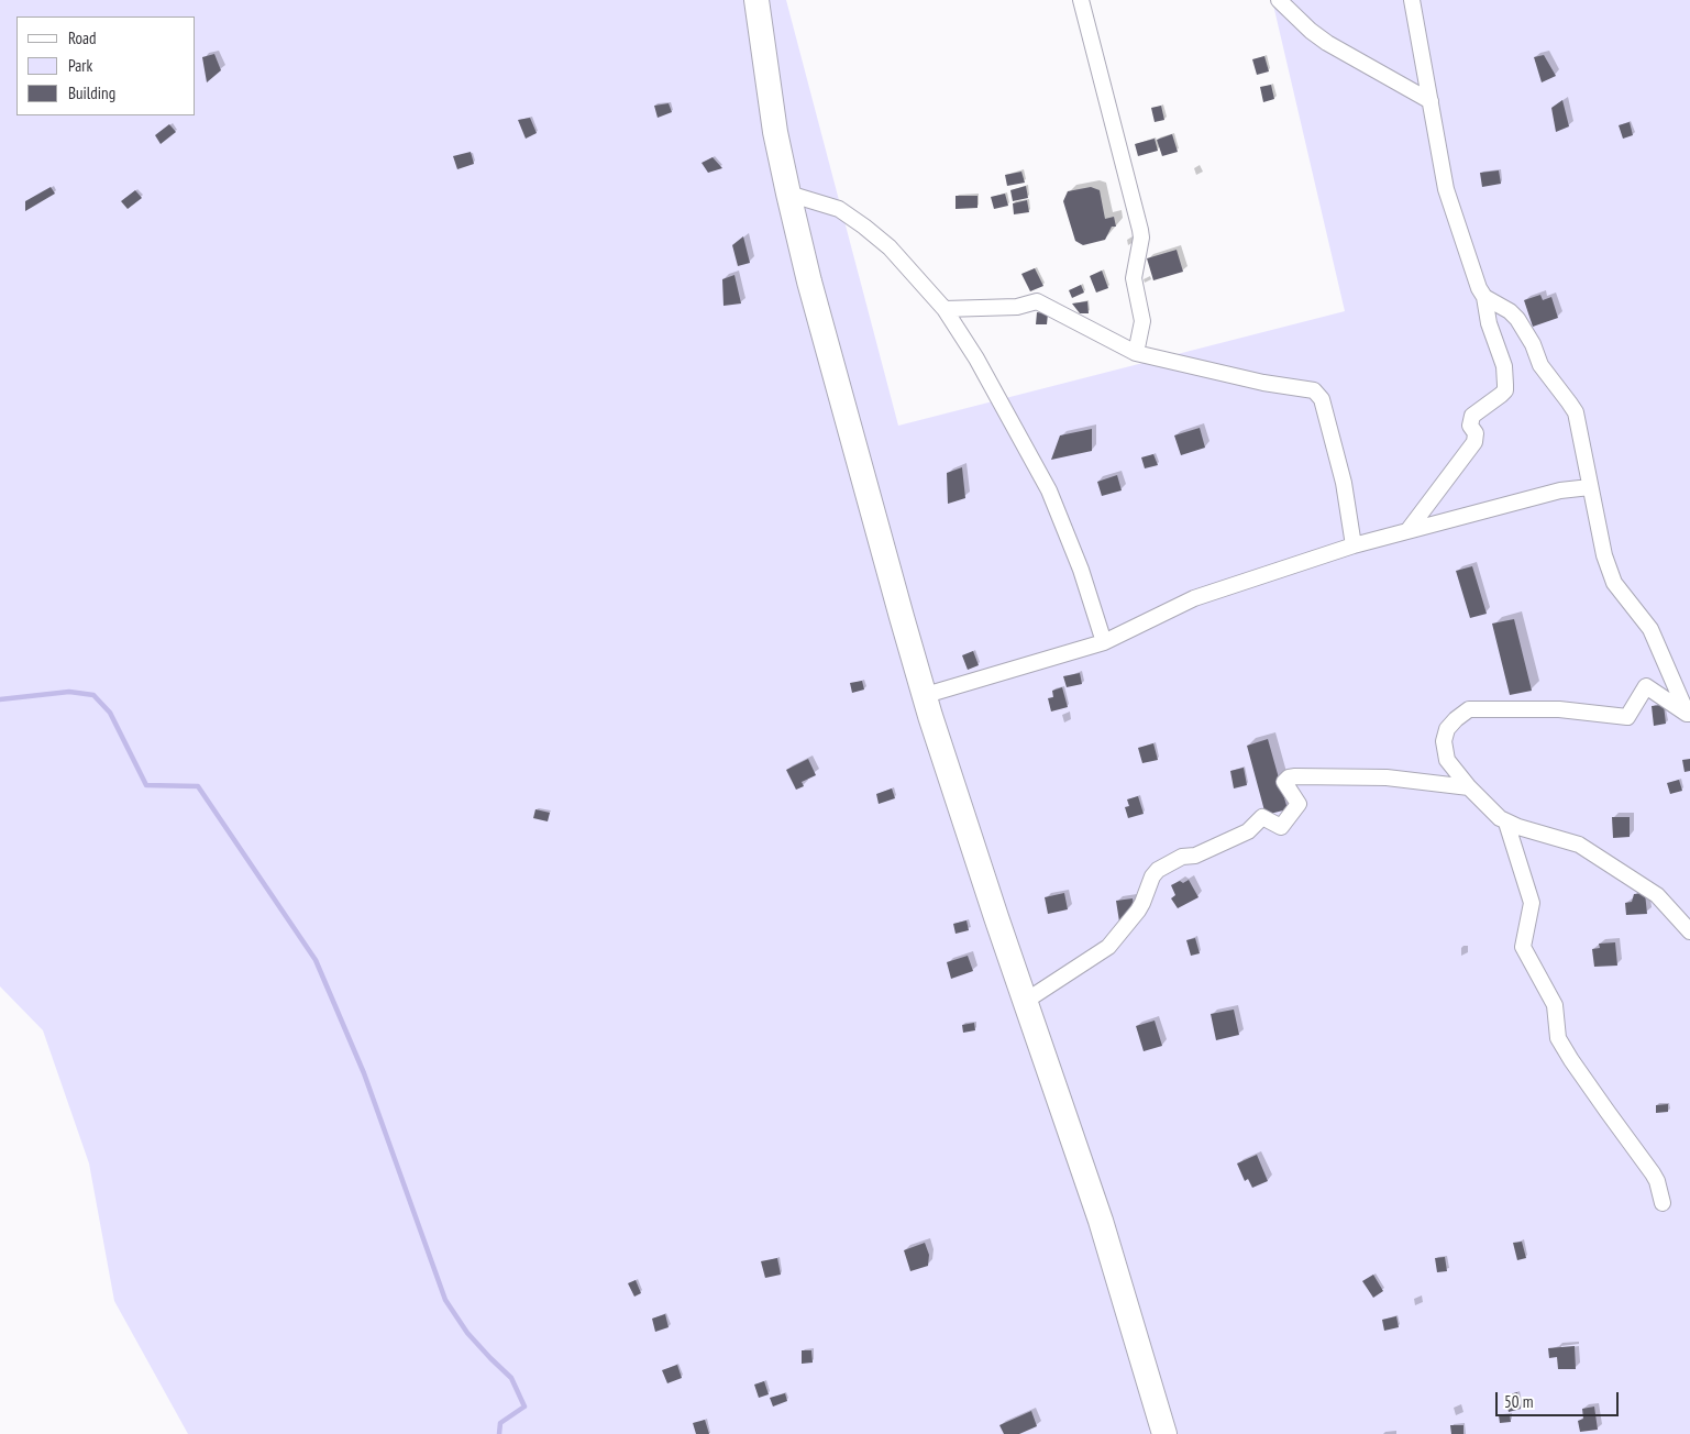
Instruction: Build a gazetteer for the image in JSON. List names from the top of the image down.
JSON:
{
  "legend": ["Road", "Park", "Building"],
  "scale_bar": "50 m"
}
